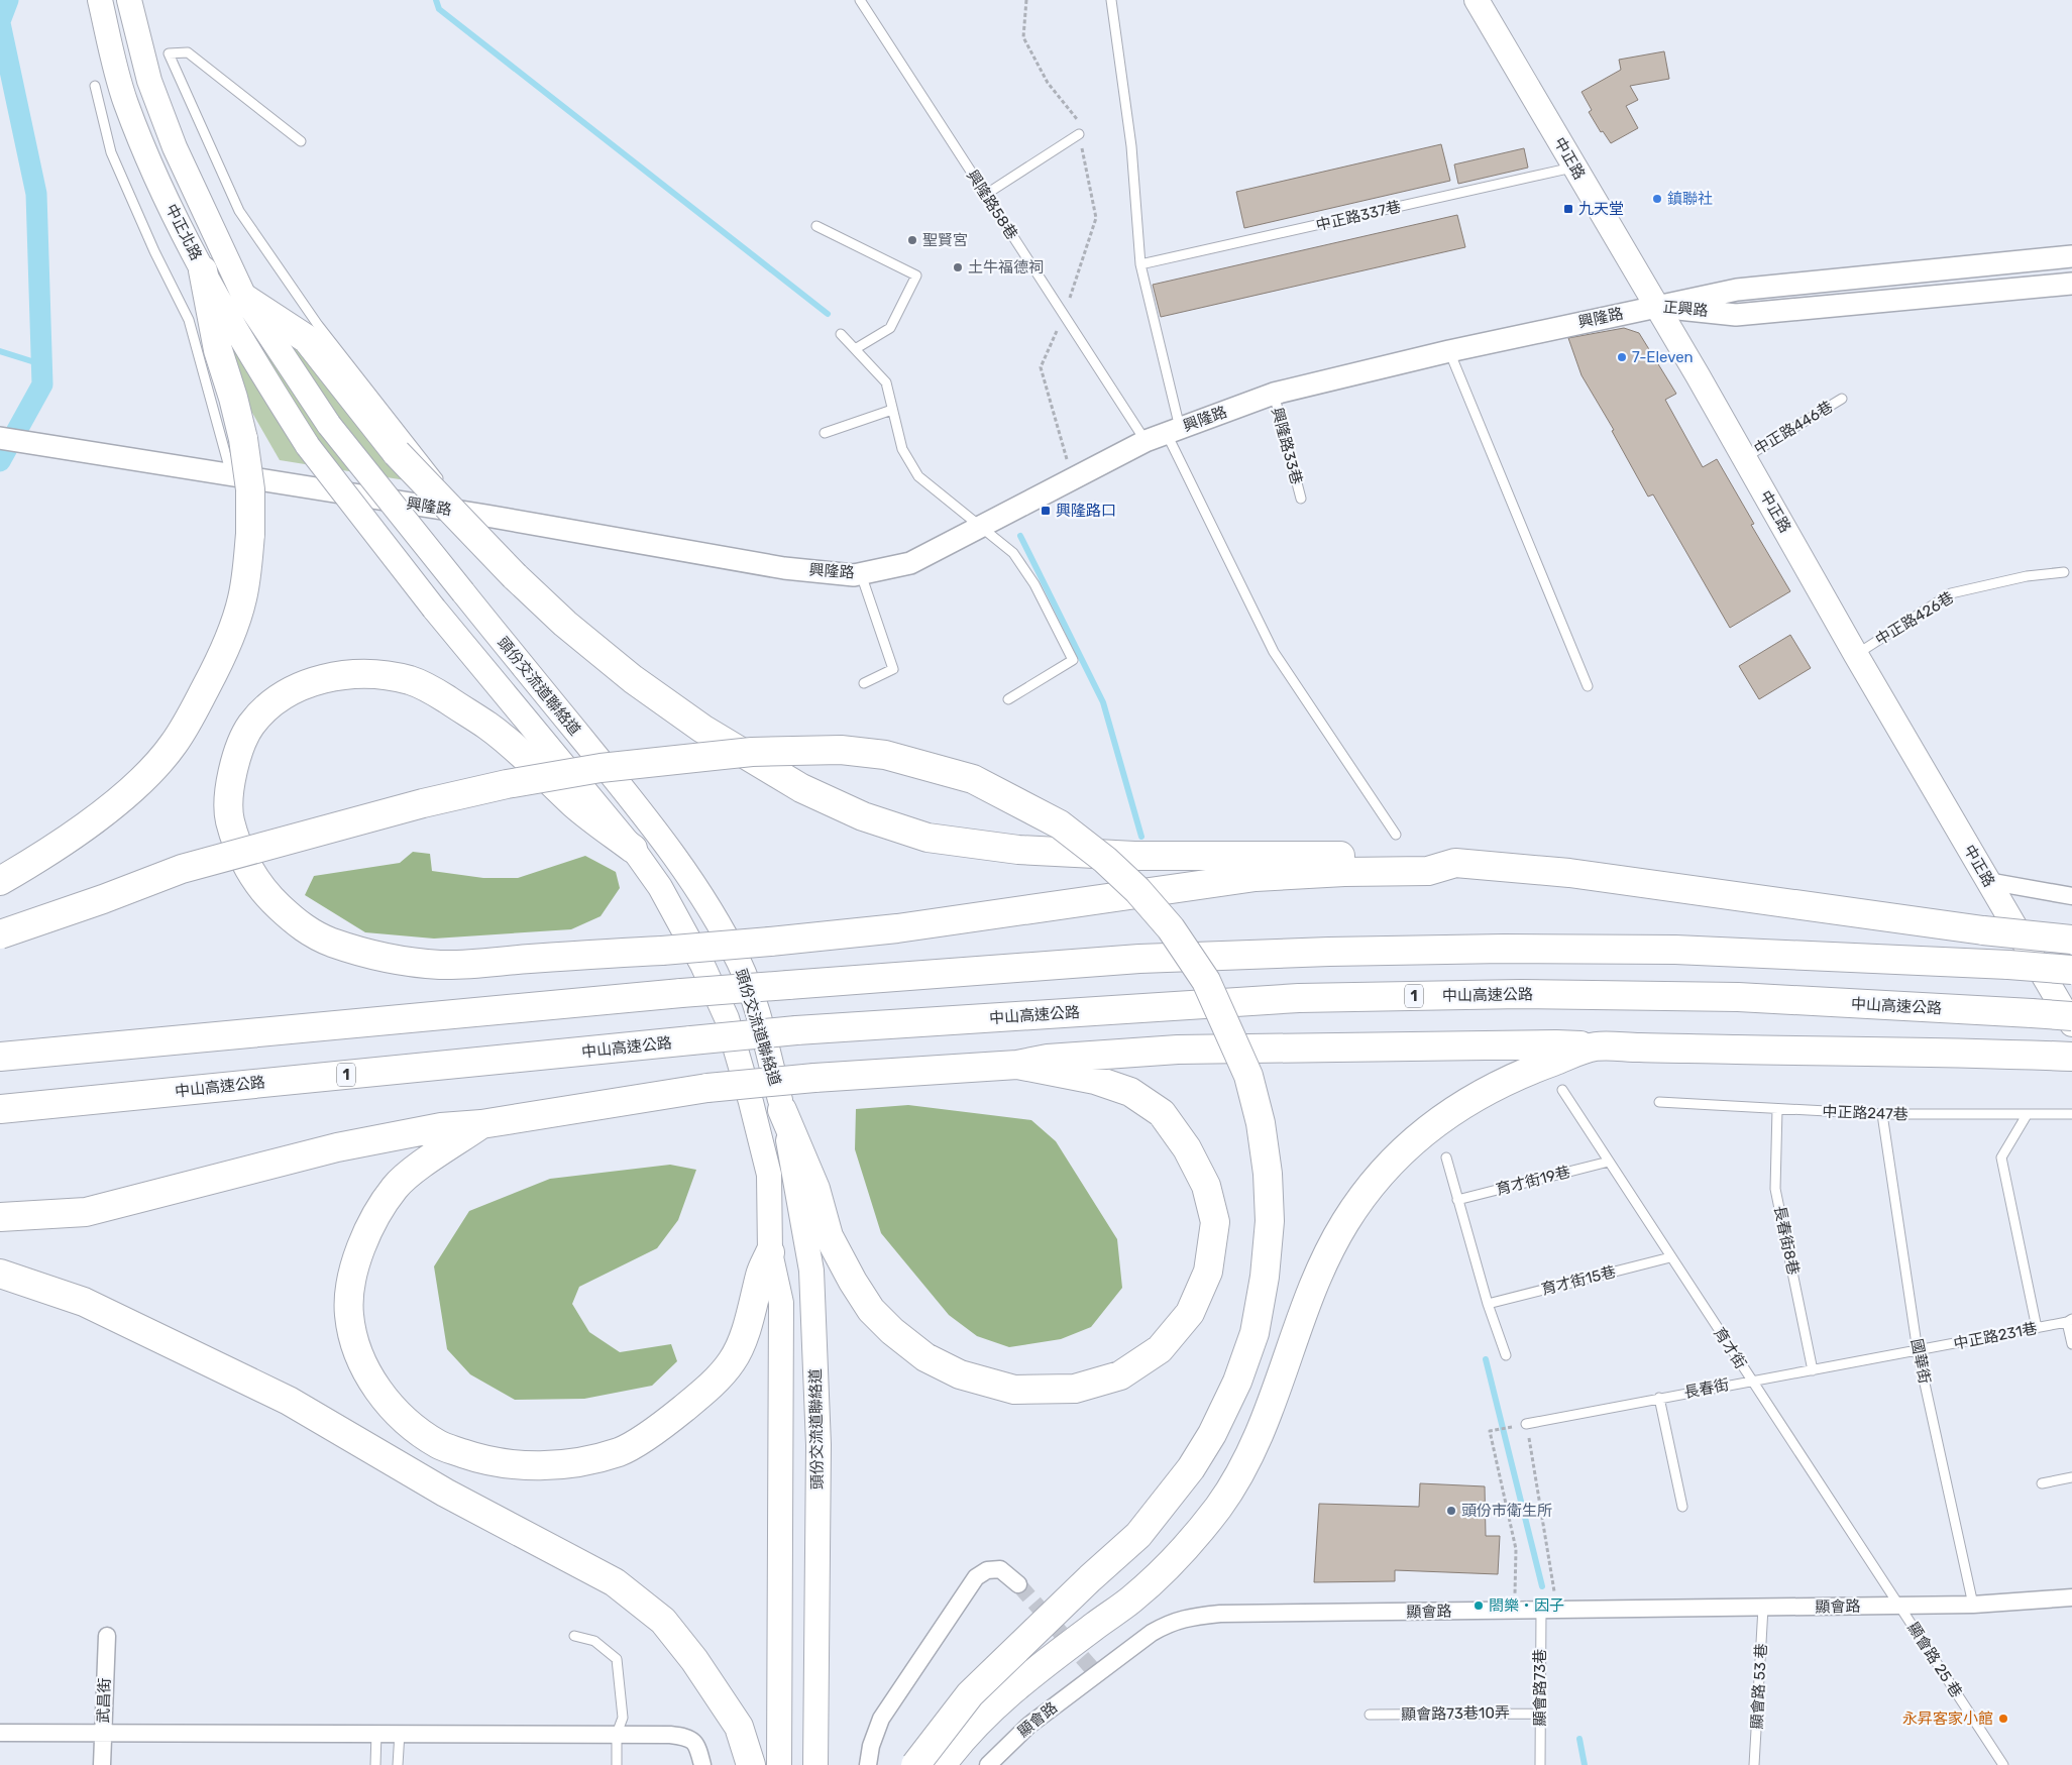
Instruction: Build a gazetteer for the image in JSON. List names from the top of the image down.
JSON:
{
  "streets": {
    "highway": ["中山高速公路", "1"],
    "main road": ["中正路", "中正北路", "頭份交流道聯絡道"],
    "street": [
      "正興路",
      "興隆路",
      "顯會路",
      "武昌街"
    ],
    "lane": [
      "興隆路58巷",
      "中正路337巷",
      "中正路446巷",
      "興隆路33巷",
      "中正路426巷",
      "中正路247巷",
      "育才街19巷",
      "長春街8巷",
      "育才街15巷",
      "中正路231巷",
      "育才街",
      "國華街",
      "長春街",
      "顯會路 25 巷",
      "顯會路 53 巷",
      "顯會路73巷",
      "顯會路73巷10弄"
    ]
  },
  "crossings": [
    ["中正路", "中正路337巷"],
    ["中正路", "正興路"],
    ["中正路", "興隆路"],
    ["中正路", "中正路446巷"],
    ["中正路", "中正路426巷"],
    ["興隆路58巷", "興隆路"],
    ["中正北路", "頭份交流道聯絡道"],
    ["正興路", "興隆路"],
    ["興隆路", "興隆路33巷"],
    ["中正路247巷", "長春街8巷"],
    ["中正路247巷", "國華街"],
    ["育才街19巷", "育才街"],
    ["長春街8巷", "長春街"],
    ["育才街15巷", "育才街"],
    ["中正路231巷", "國華街"],
    ["中正路231巷", "長春街"],
    ["育才街", "長春街"],
    ["育才街", "顯會路"],
    ["育才街", "顯會路 25 巷"],
    ["國華街", "長春街"],
    ["國華街", "顯會路"],
    ["顯會路", "顯會路 25 巷"],
    ["顯會路", "顯會路 53 巷"],
    ["顯會路", "顯會路73巷"],
    ["顯會路73巷", "顯會路73巷10弄"]
  ],
  "places": {
    "other": [
      "鎮聯社",
      "聖賢宮",
      "土牛福德祠",
      "7-Eleven",
      "頭份市衛生所",
      "閤樂‧因子",
      "永昇客家小館"
    ],
    "transit": ["九天堂", "興隆路口"]
  }
}
